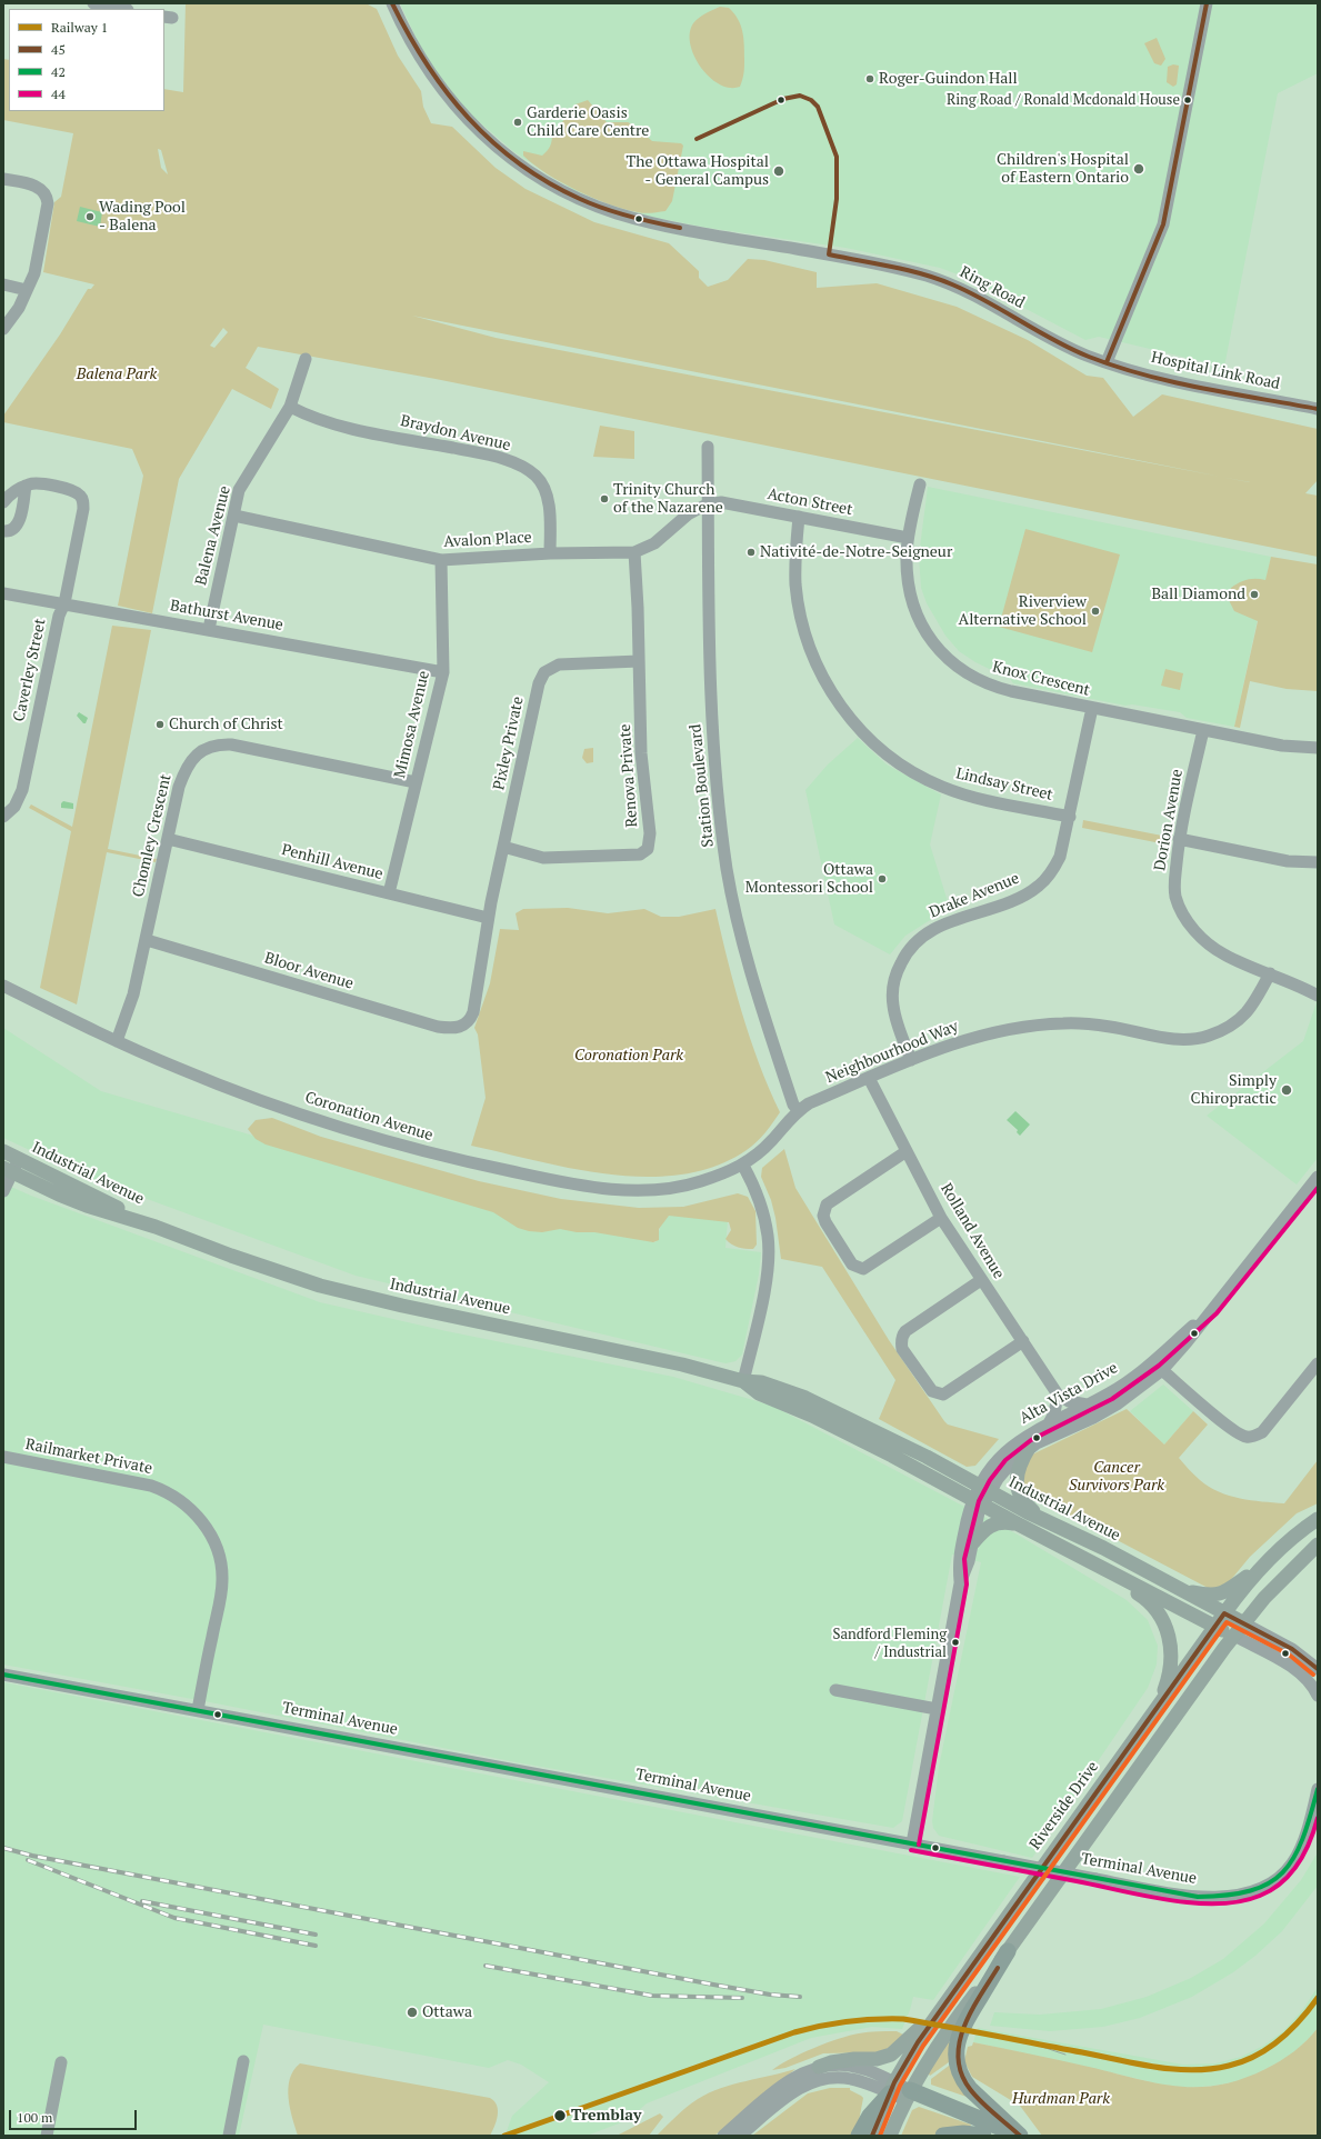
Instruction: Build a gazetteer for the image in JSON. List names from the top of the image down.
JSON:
{
  "streets": {
    "main road": ["Industrial Avenue", "Riverside Drive"],
    "street": [
      "Ring Road",
      "Hospital Link Road",
      "Braydon Avenue",
      "Acton Street",
      "Balena Avenue",
      "Avalon Place",
      "Bathurst Avenue",
      "Caverley Street",
      "Knox Crescent",
      "Mimosa Avenue",
      "Pixley Private",
      "Renova Private",
      "Lindsay Street",
      "Station Boulevard",
      "Dorion Avenue",
      "Chomley Crescent",
      "Penhill Avenue",
      "Drake Avenue",
      "Bloor Avenue",
      "Neighbourhood Way",
      "Coronation Avenue",
      "Rolland Avenue",
      "Alta Vista Drive",
      "Railmarket Private",
      "Terminal Avenue"
    ]
  },
  "crossings": [
    ["Ring Road", "Hospital Link Road"],
    ["Braydon Avenue", "Balena Avenue"],
    ["Braydon Avenue", "Avalon Place"],
    ["Acton Street", "Avalon Place"],
    ["Acton Street", "Knox Crescent"],
    ["Acton Street", "Lindsay Street"],
    ["Acton Street", "Station Boulevard"],
    ["Balena Avenue", "Avalon Place"],
    ["Balena Avenue", "Bathurst Avenue"],
    ["Avalon Place", "Mimosa Avenue"],
    ["Avalon Place", "Renova Private"],
    ["Avalon Place", "Station Boulevard"],
    ["Bathurst Avenue", "Caverley Street"],
    ["Bathurst Avenue", "Mimosa Avenue"],
    ["Knox Crescent", "Dorion Avenue"],
    ["Knox Crescent", "Drake Avenue"],
    ["Mimosa Avenue", "Chomley Crescent"],
    ["Mimosa Avenue", "Penhill Avenue"],
    ["Pixley Private", "Renova Private"],
    ["Pixley Private", "Penhill Avenue"],
    ["Pixley Private", "Bloor Avenue"],
    ["Lindsay Street", "Drake Avenue"],
    ["Station Boulevard", "Neighbourhood Way"],
    ["Dorion Avenue", "Neighbourhood Way"],
    ["Chomley Crescent", "Penhill Avenue"],
    ["Chomley Crescent", "Bloor Avenue"],
    ["Chomley Crescent", "Coronation Avenue"],
    ["Drake Avenue", "Neighbourhood Way"],
    ["Neighbourhood Way", "Coronation Avenue"],
    ["Neighbourhood Way", "Rolland Avenue"],
    ["Industrial Avenue", "Alta Vista Drive"],
    ["Industrial Avenue", "Riverside Drive"],
    ["Railmarket Private", "Terminal Avenue"]
  ],
  "parks": [
    "Balena Park",
    "Coronation Park",
    "Cancer Survivors Park",
    "Hurdman Park"
  ],
  "places": [
    "Roger-Guindon Hall",
    "Ring Road / Ronald Mcdonald House",
    "Garderie Oasis Child Care Centre",
    "Children's Hospital of Eastern Ontario",
    "The Ottawa Hospital - General Campus",
    "Wading Pool - Balena",
    "Trinity Church of the Nazarene",
    "Nativité-de-Notre-Seigneur",
    "Ball Diamond",
    "Riverview Alternative School",
    "Church of Christ",
    "Ottawa Montessori School",
    "Simply Chiropractic",
    "Sandford Fleming / Industrial",
    "Ottawa",
    "Tremblay"
  ],
  "lines": [
    "transit line 45",
    "transit line 44",
    "transit line 42",
    "rail line 1"
  ],
  "legend": [
    "Railway 1",
    "45",
    "42",
    "44"
  ],
  "scale_bar": "100 m"
}
